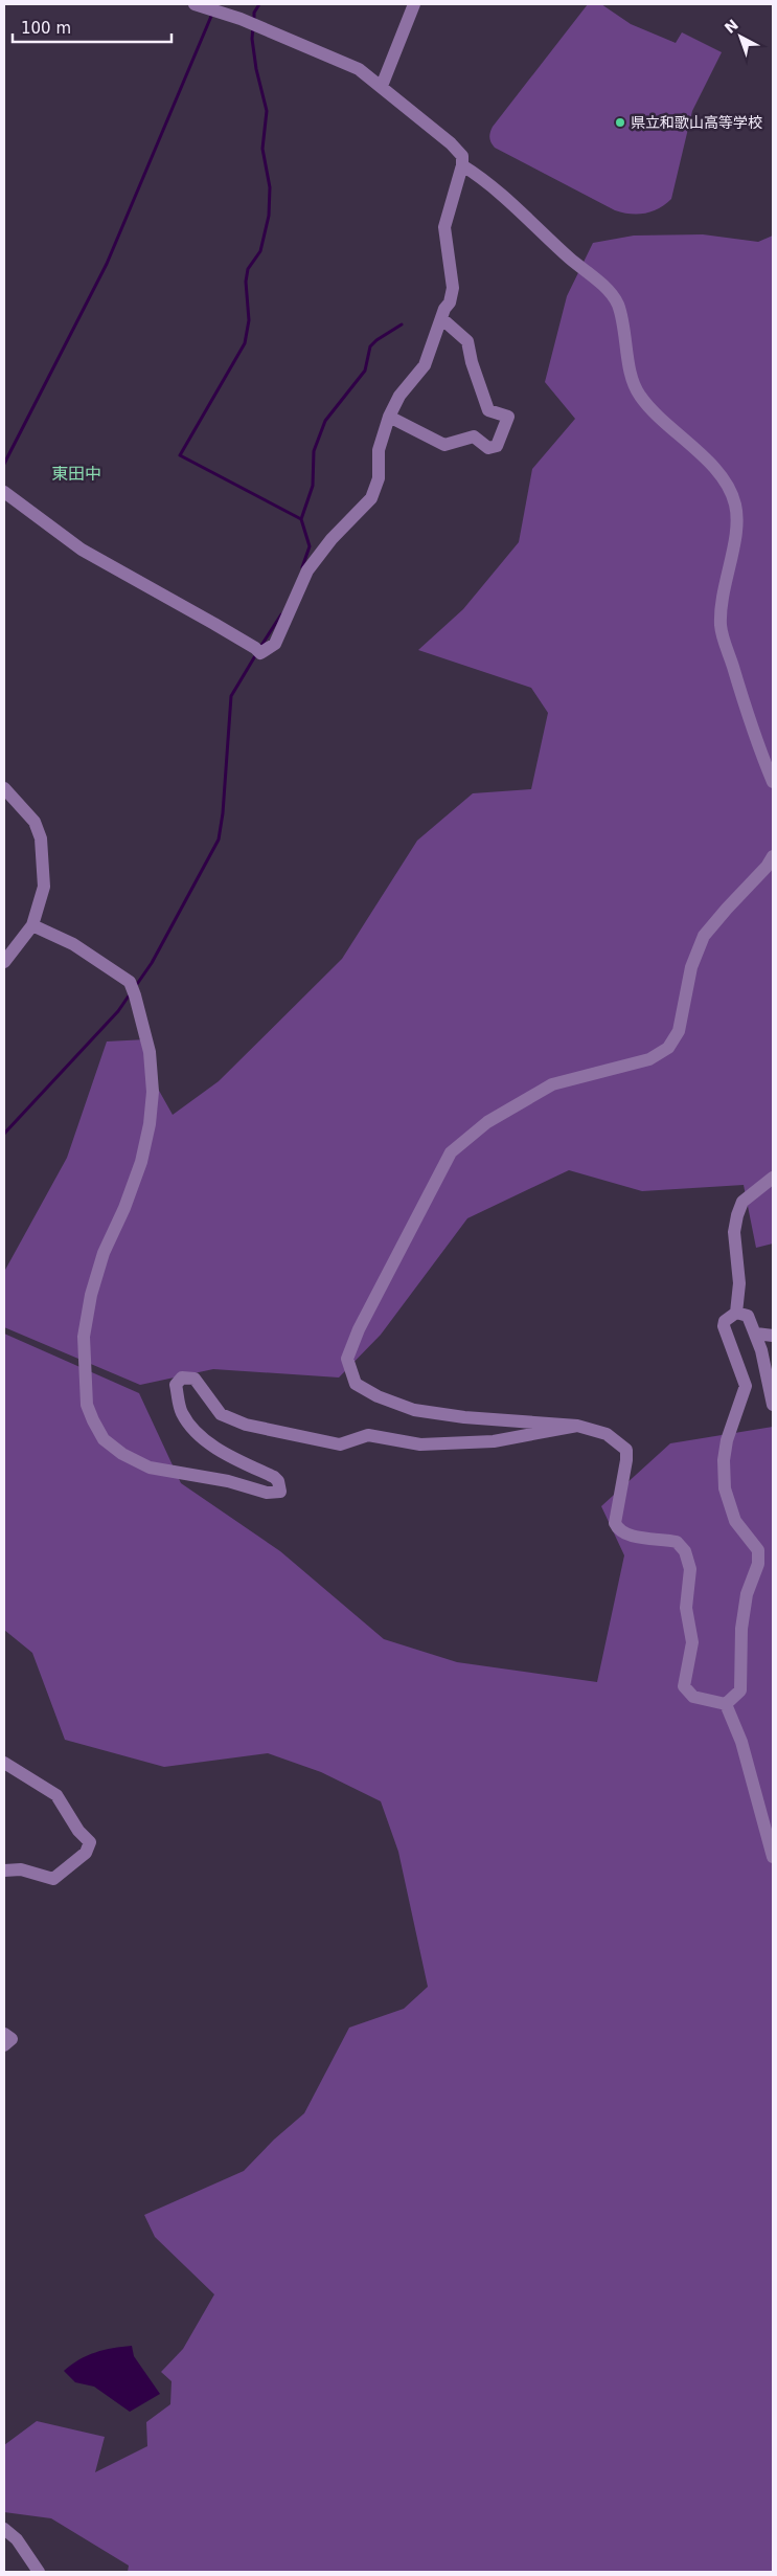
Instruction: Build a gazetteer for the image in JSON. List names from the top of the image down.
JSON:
{
  "districts": ["東田中"],
  "places": ["県立和歌山高等学校"],
  "scale_bar": "100 m",
  "north": "top left"
}
